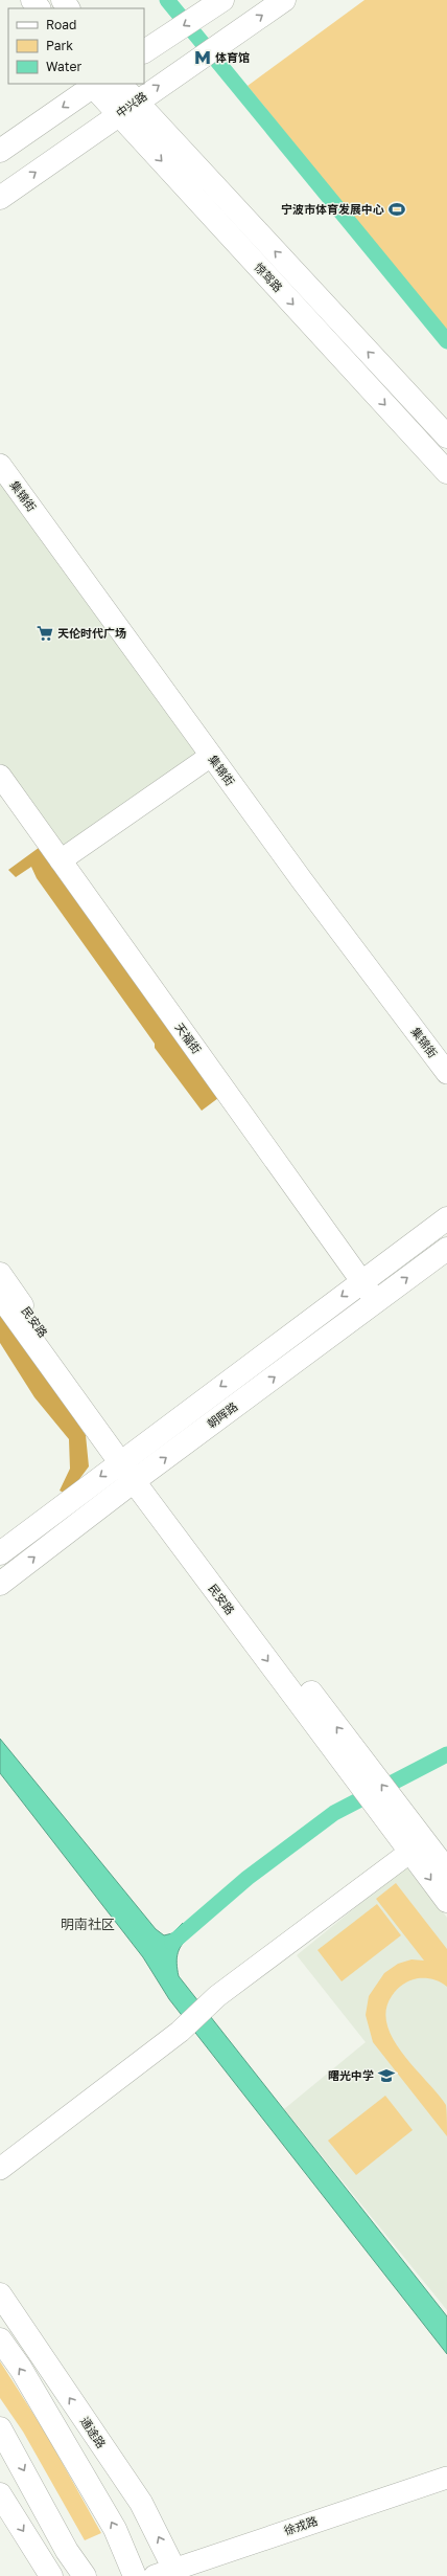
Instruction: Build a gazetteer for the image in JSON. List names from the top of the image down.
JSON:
{
  "streets": {
    "main road": [
      "中兴路",
      "惊驾路",
      "民安路",
      "朝晖路",
      "通途路"
    ],
    "street": ["集锦街", "天福街", "徐戎路"]
  },
  "crossings": [
    ["中兴路", "惊驾路"],
    ["天福街", "朝晖路"],
    ["民安路", "朝晖路"],
    ["通途路", "徐戎路"]
  ],
  "districts": ["明南社区"],
  "places": {
    "metro station": ["体育馆"],
    "sports": ["宁波市体育发展中心"],
    "supermarket": ["天伦时代广场"],
    "school or university": ["曙光中学"]
  },
  "legend": ["Road", "Park", "Water"]
}
